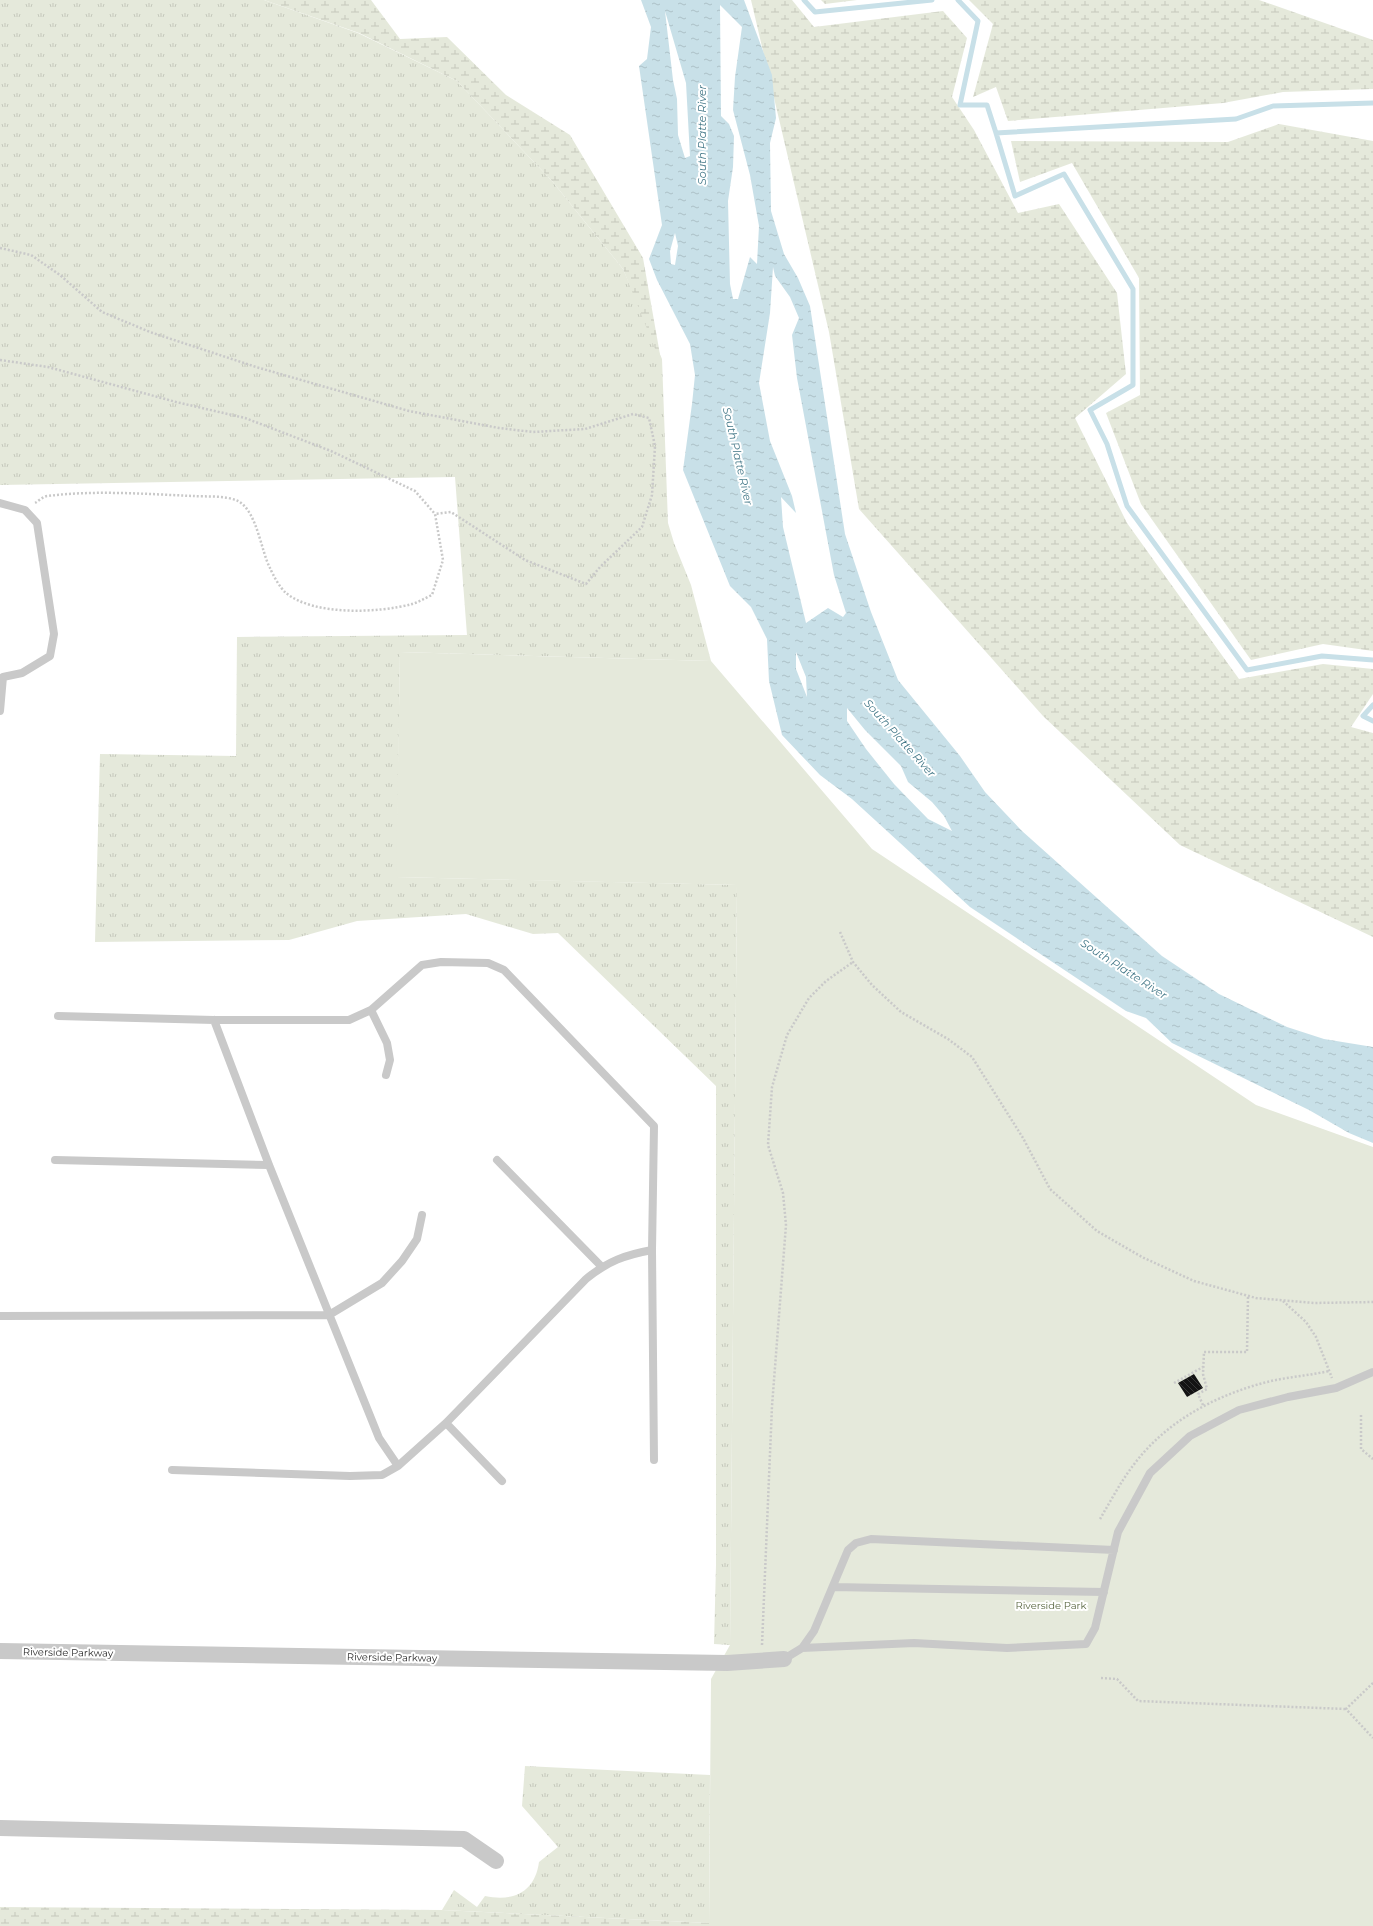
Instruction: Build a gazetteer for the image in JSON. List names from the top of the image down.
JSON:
{
  "streets": {
    "street": ["Riverside Parkway"]
  },
  "water": ["South Platte River"],
  "parks": ["Riverside Park"]
}
